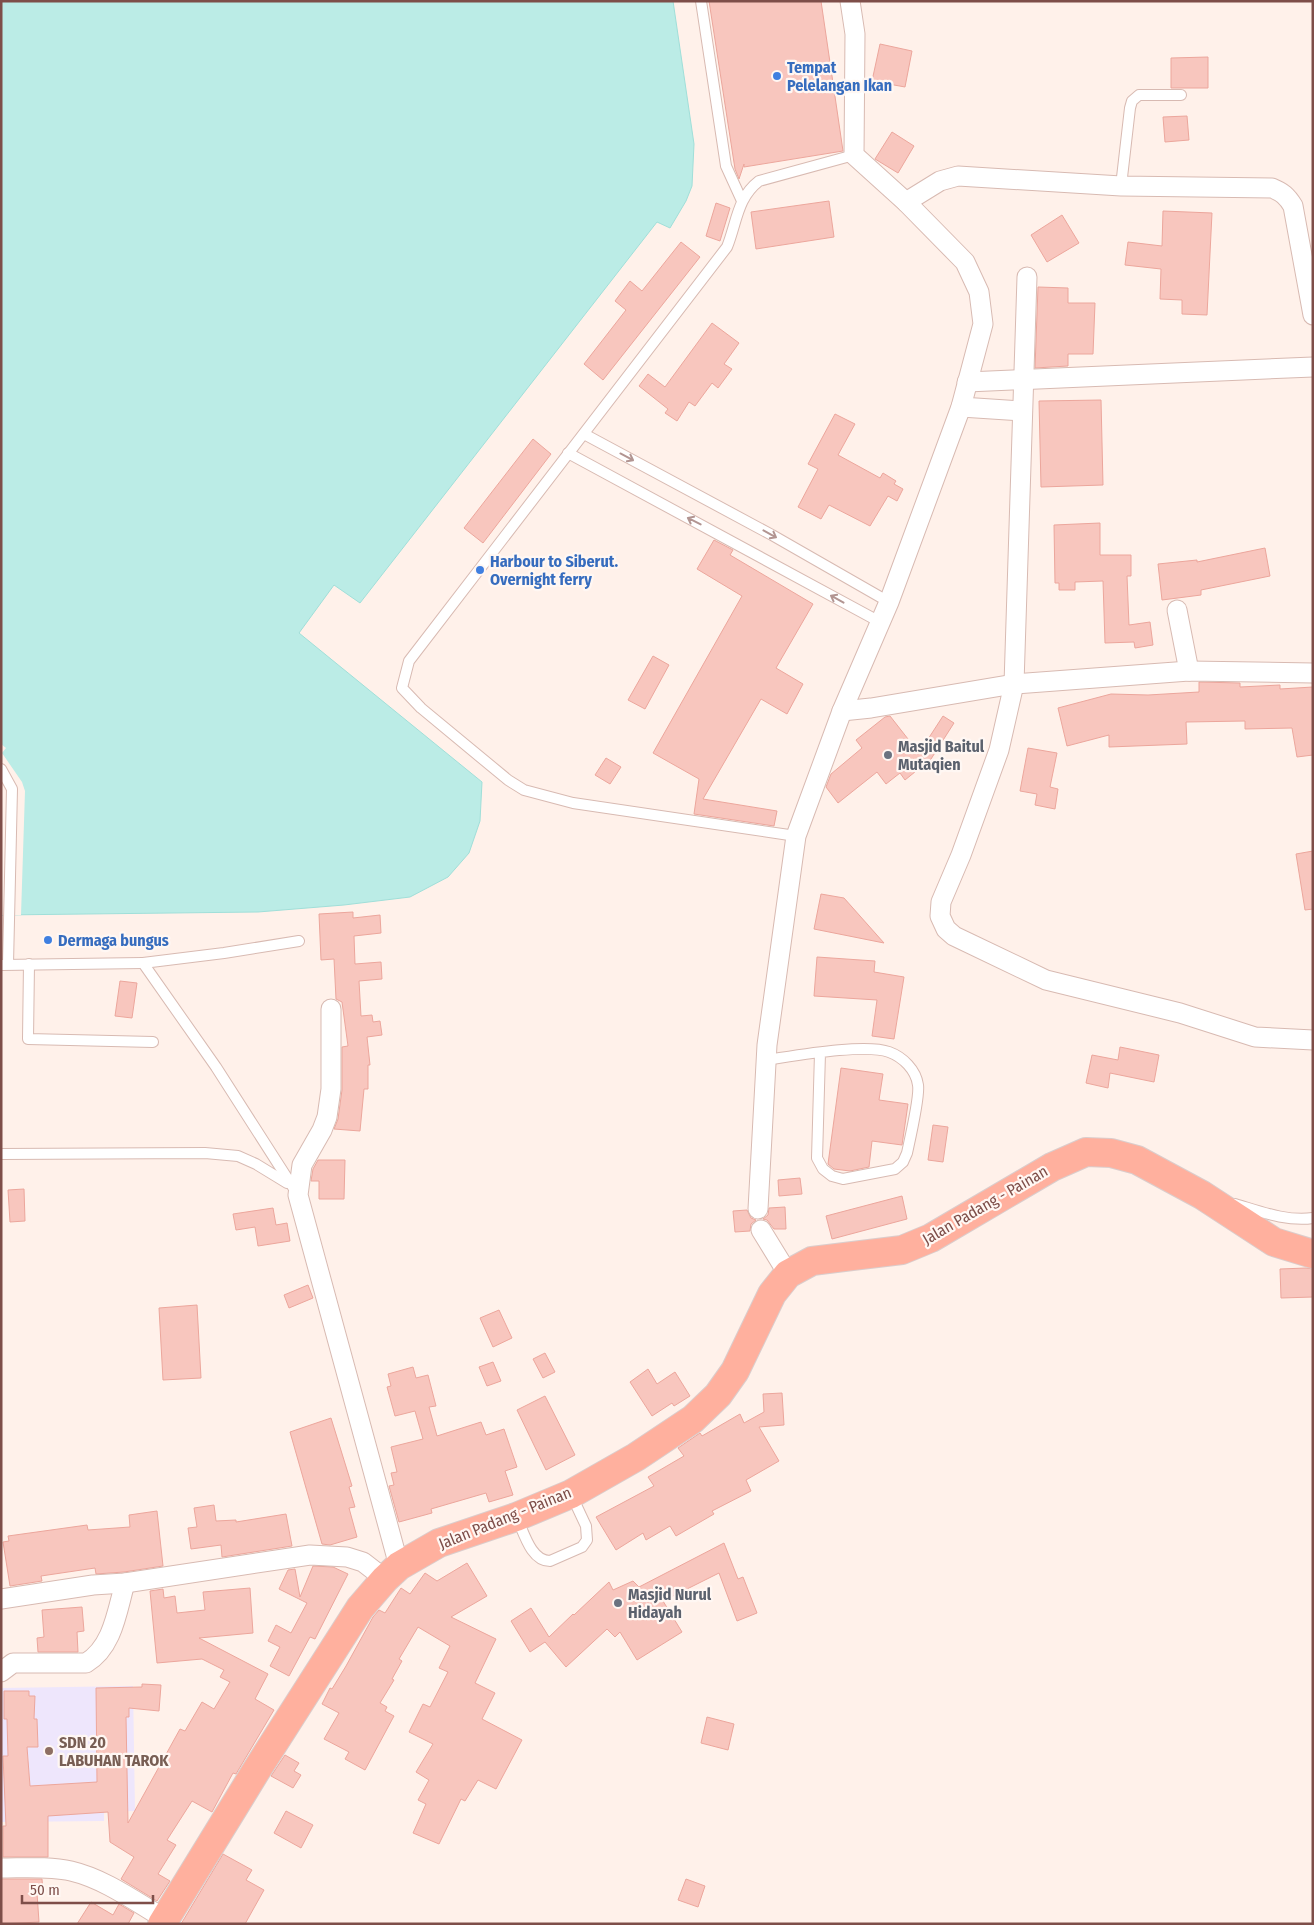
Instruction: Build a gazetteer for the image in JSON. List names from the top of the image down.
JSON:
{
  "streets": {
    "highway": ["Jalan Padang - Painan"]
  },
  "places": [
    "Tempat Pelelangan Ikan",
    "Harbour to Siberut. Overnight ferry",
    "Masjid Baitul Mutaqien",
    "Dermaga bungus",
    "Masjid Nurul Hidayah",
    "SDN 20 LABUHAN TAROK"
  ],
  "scale_bar": "50 m"
}
